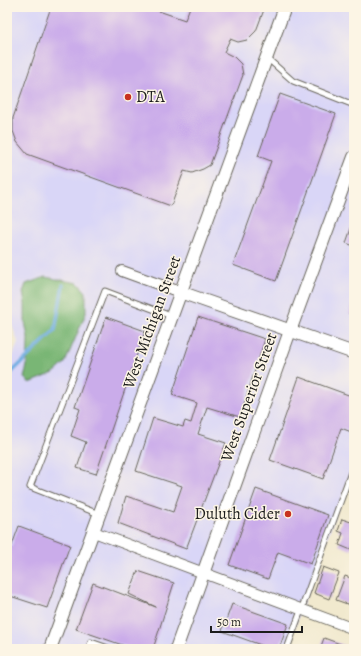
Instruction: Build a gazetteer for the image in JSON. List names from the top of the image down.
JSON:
{
  "streets": {
    "street": ["West Michigan Street", "West Superior Street"]
  },
  "places": ["DTA", "Duluth Cider"],
  "scale_bar": "50 m"
}
